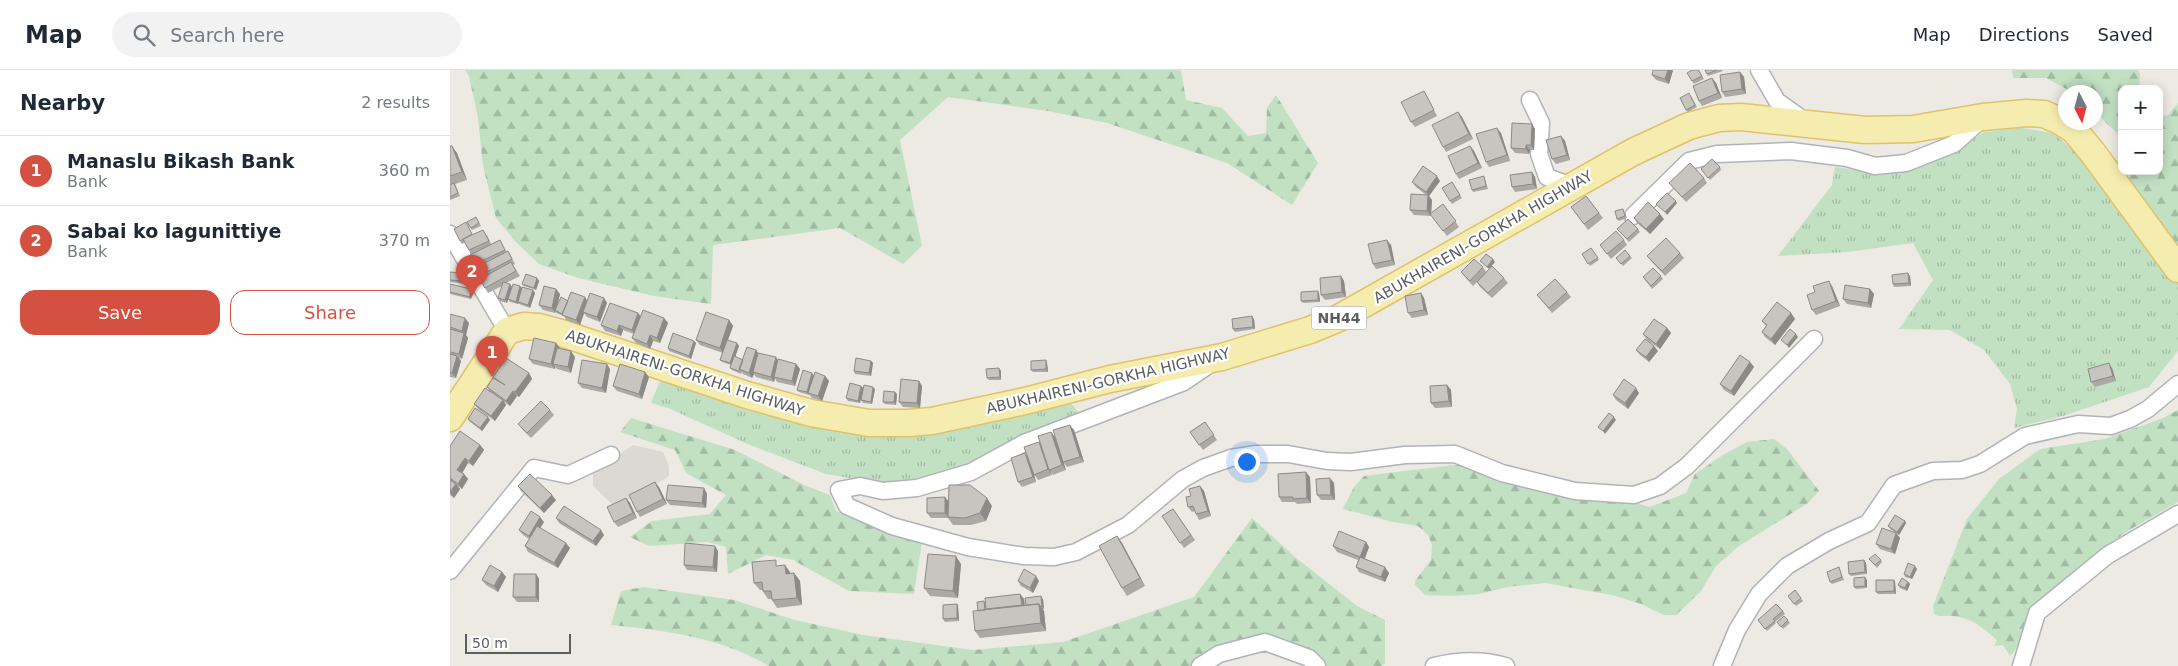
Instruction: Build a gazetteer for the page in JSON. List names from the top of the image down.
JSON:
{
  "streets": {
    "main road": ["ABUKHAIRENI-GORKHA HIGHWAY", "NH44"]
  },
  "scale_bar": "50 m",
  "north": "bottom",
  "page": {
    "header": "Map",
    "search": "Search here",
    "nav": ["Map", "Directions", "Saved"],
    "heading": ["Nearby", "2 results"],
    "map_buttons": ["+", "−"],
    "list": [
      {
        "mark": "1",
        "name": "Manaslu Bikash Bank",
        "note": "Bank",
        "value": "360 m"
      },
      {
        "mark": "2",
        "name": "Sabai ko lagunittiye",
        "note": "Bank",
        "value": "370 m"
      }
    ],
    "pins": ["2", "1"],
    "buttons": ["Save", "Share"],
    "scale": "50 m"
  }
}
